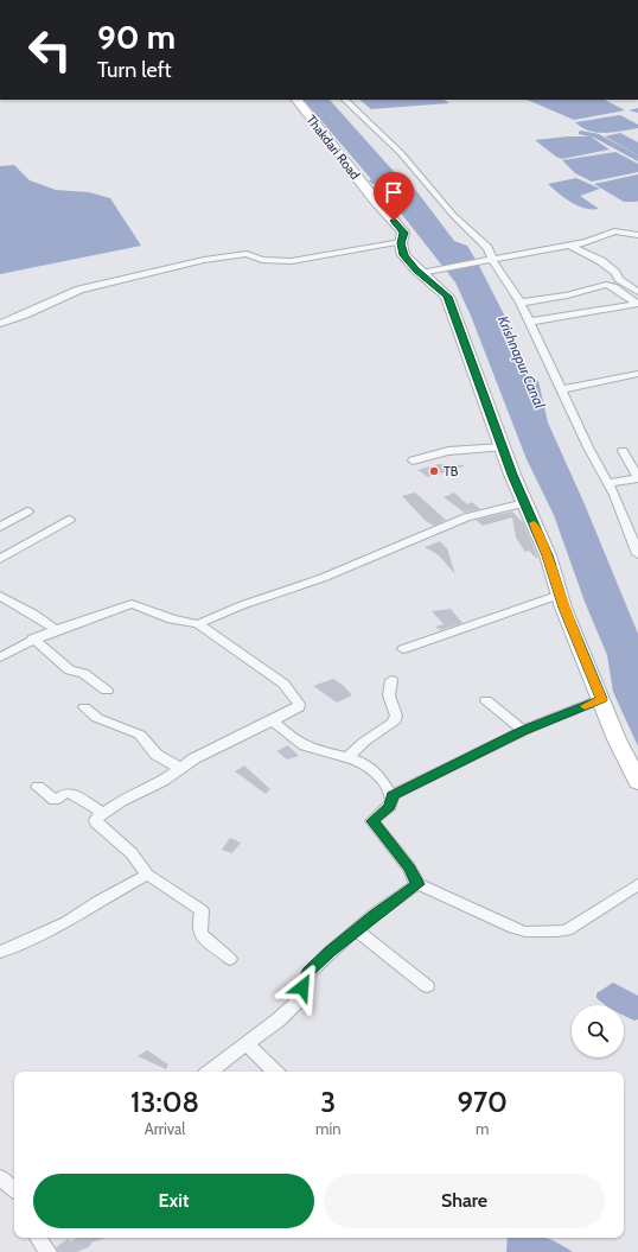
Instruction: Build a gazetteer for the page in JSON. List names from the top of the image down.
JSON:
{
  "streets": {
    "street": ["Thakdari Road"]
  },
  "water": ["Krishnapur Canal"],
  "places": ["TB"],
  "page": {
    "turn": ["90 m", "Turn left"],
    "eta": [
      "13:08",
      "Arrival",
      "3",
      "min",
      "970",
      "m"
    ],
    "buttons": ["Exit", "Share"]
  }
}
